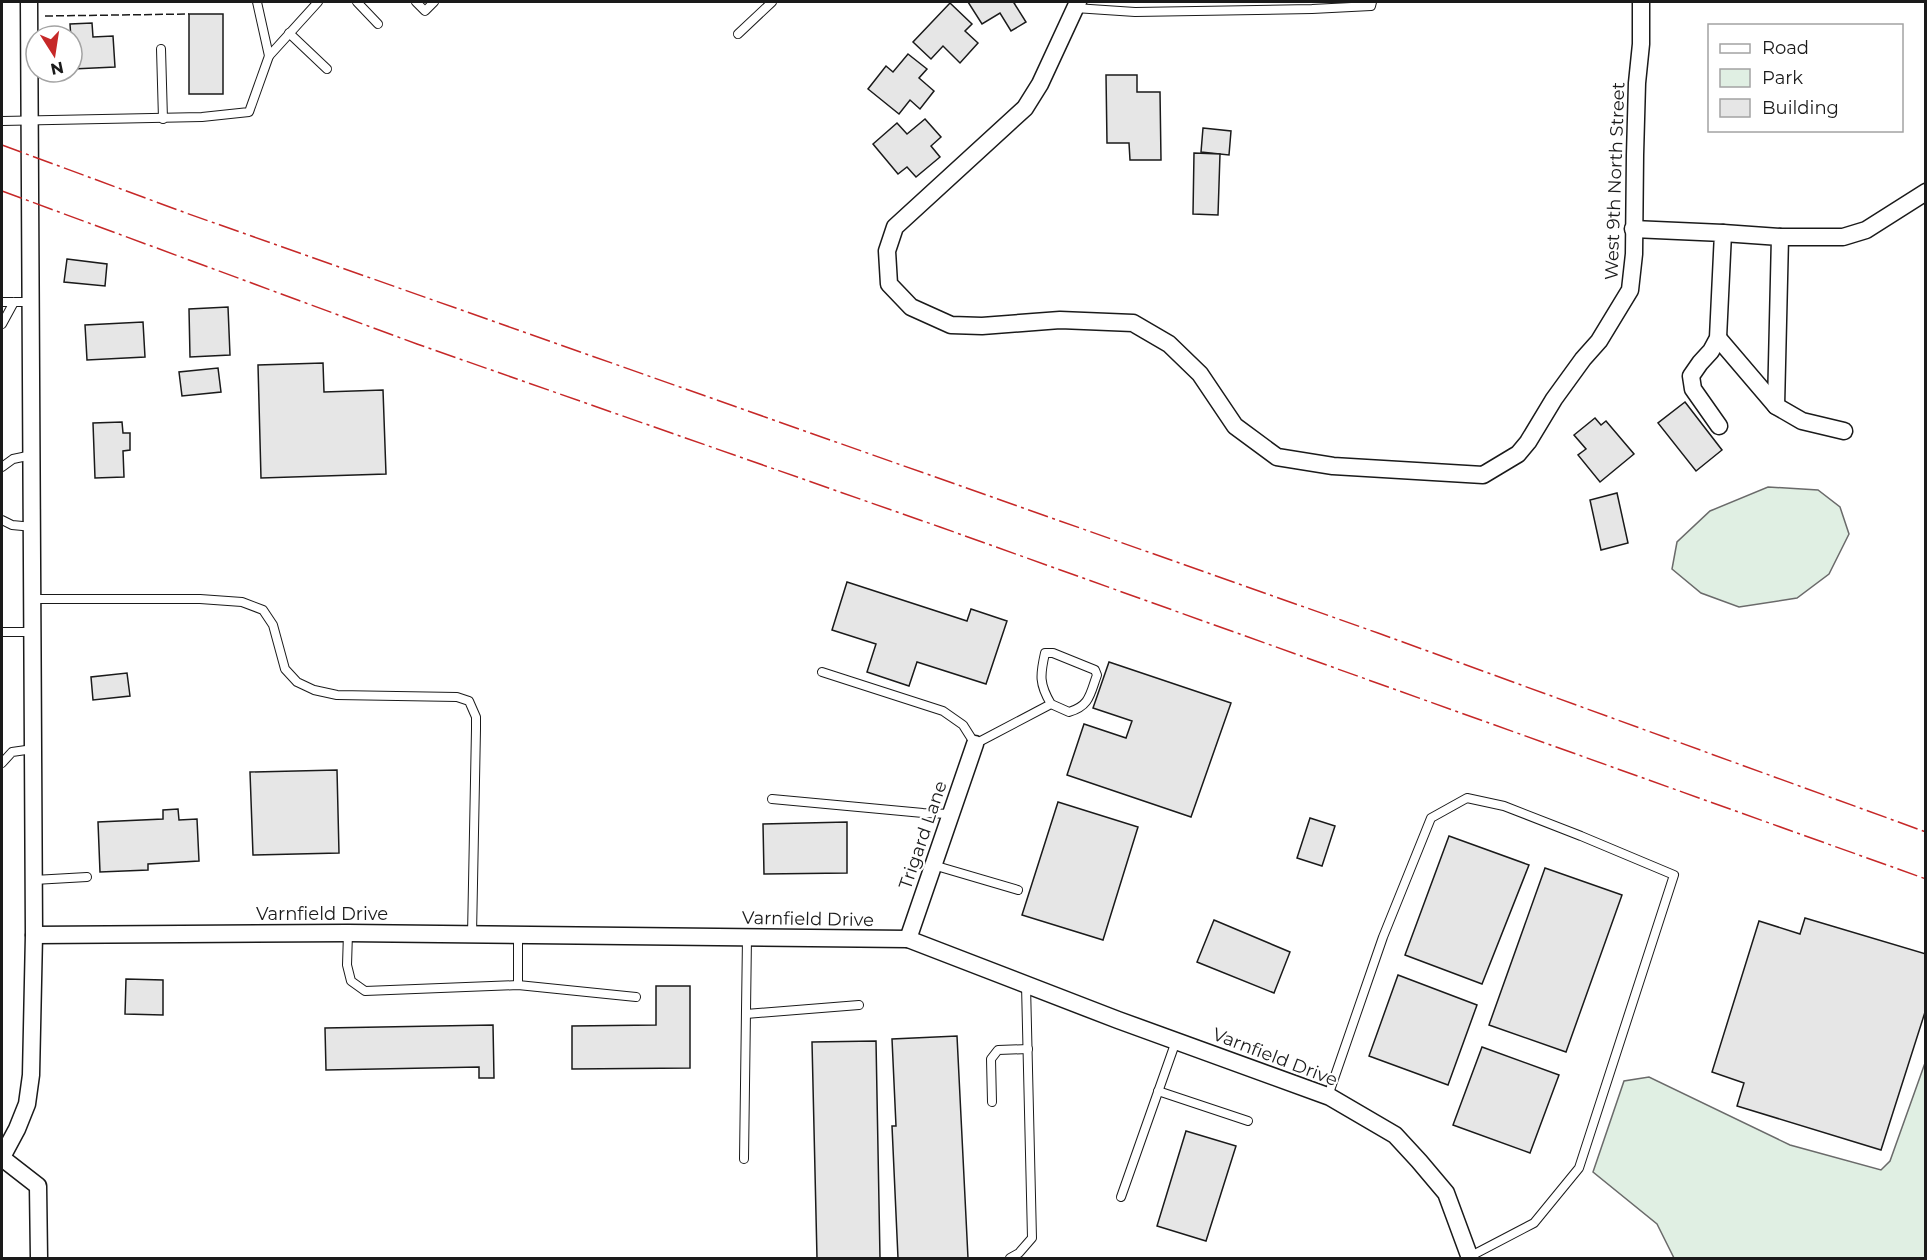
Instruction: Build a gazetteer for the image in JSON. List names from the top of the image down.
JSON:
{
  "streets": {
    "street": ["West 9th North Street", "Trigard Lane", "Varnfield Drive"]
  },
  "crossings": [
    ["Trigard Lane", "Varnfield Drive"]
  ],
  "legend": ["Road", "Park", "Building"],
  "north": "bottom"
}
